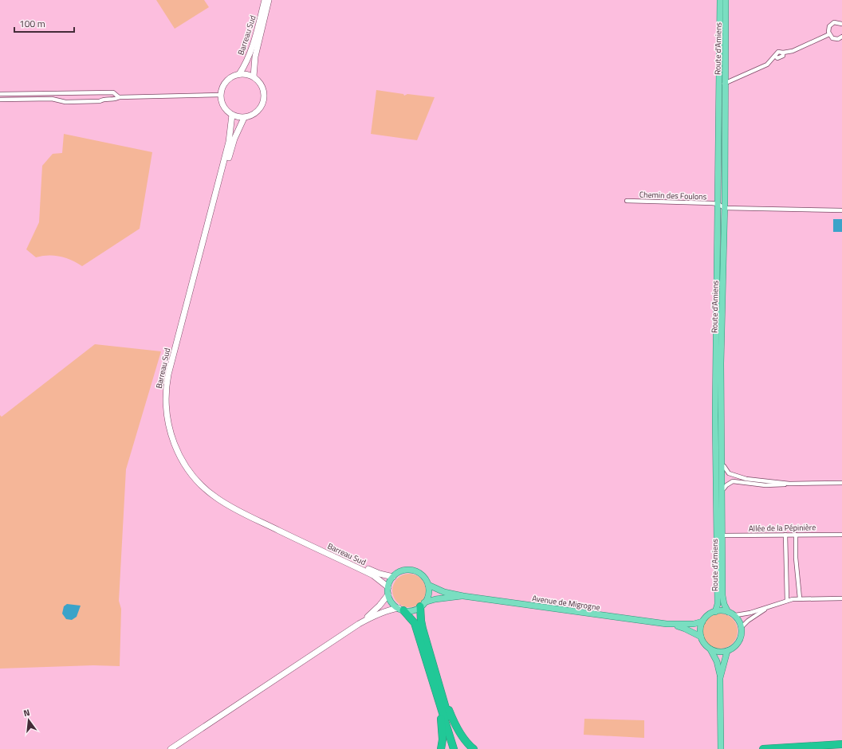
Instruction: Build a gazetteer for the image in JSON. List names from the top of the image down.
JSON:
{
  "streets": {
    "main road": ["Barreau Sud", "Route d'Amiens", "Avenue de Migrogne"],
    "street": ["Chemin des Foulons", "Allée de la Pépinière"]
  },
  "crossings": [
    ["Barreau Sud", "Avenue de Migrogne"],
    ["Route d'Amiens", "Chemin des Foulons"],
    ["Route d'Amiens", "Allée de la Pépinière"],
    ["Route d'Amiens", "Avenue de Migrogne"]
  ],
  "scale_bar": "100 m",
  "north": "top"
}
